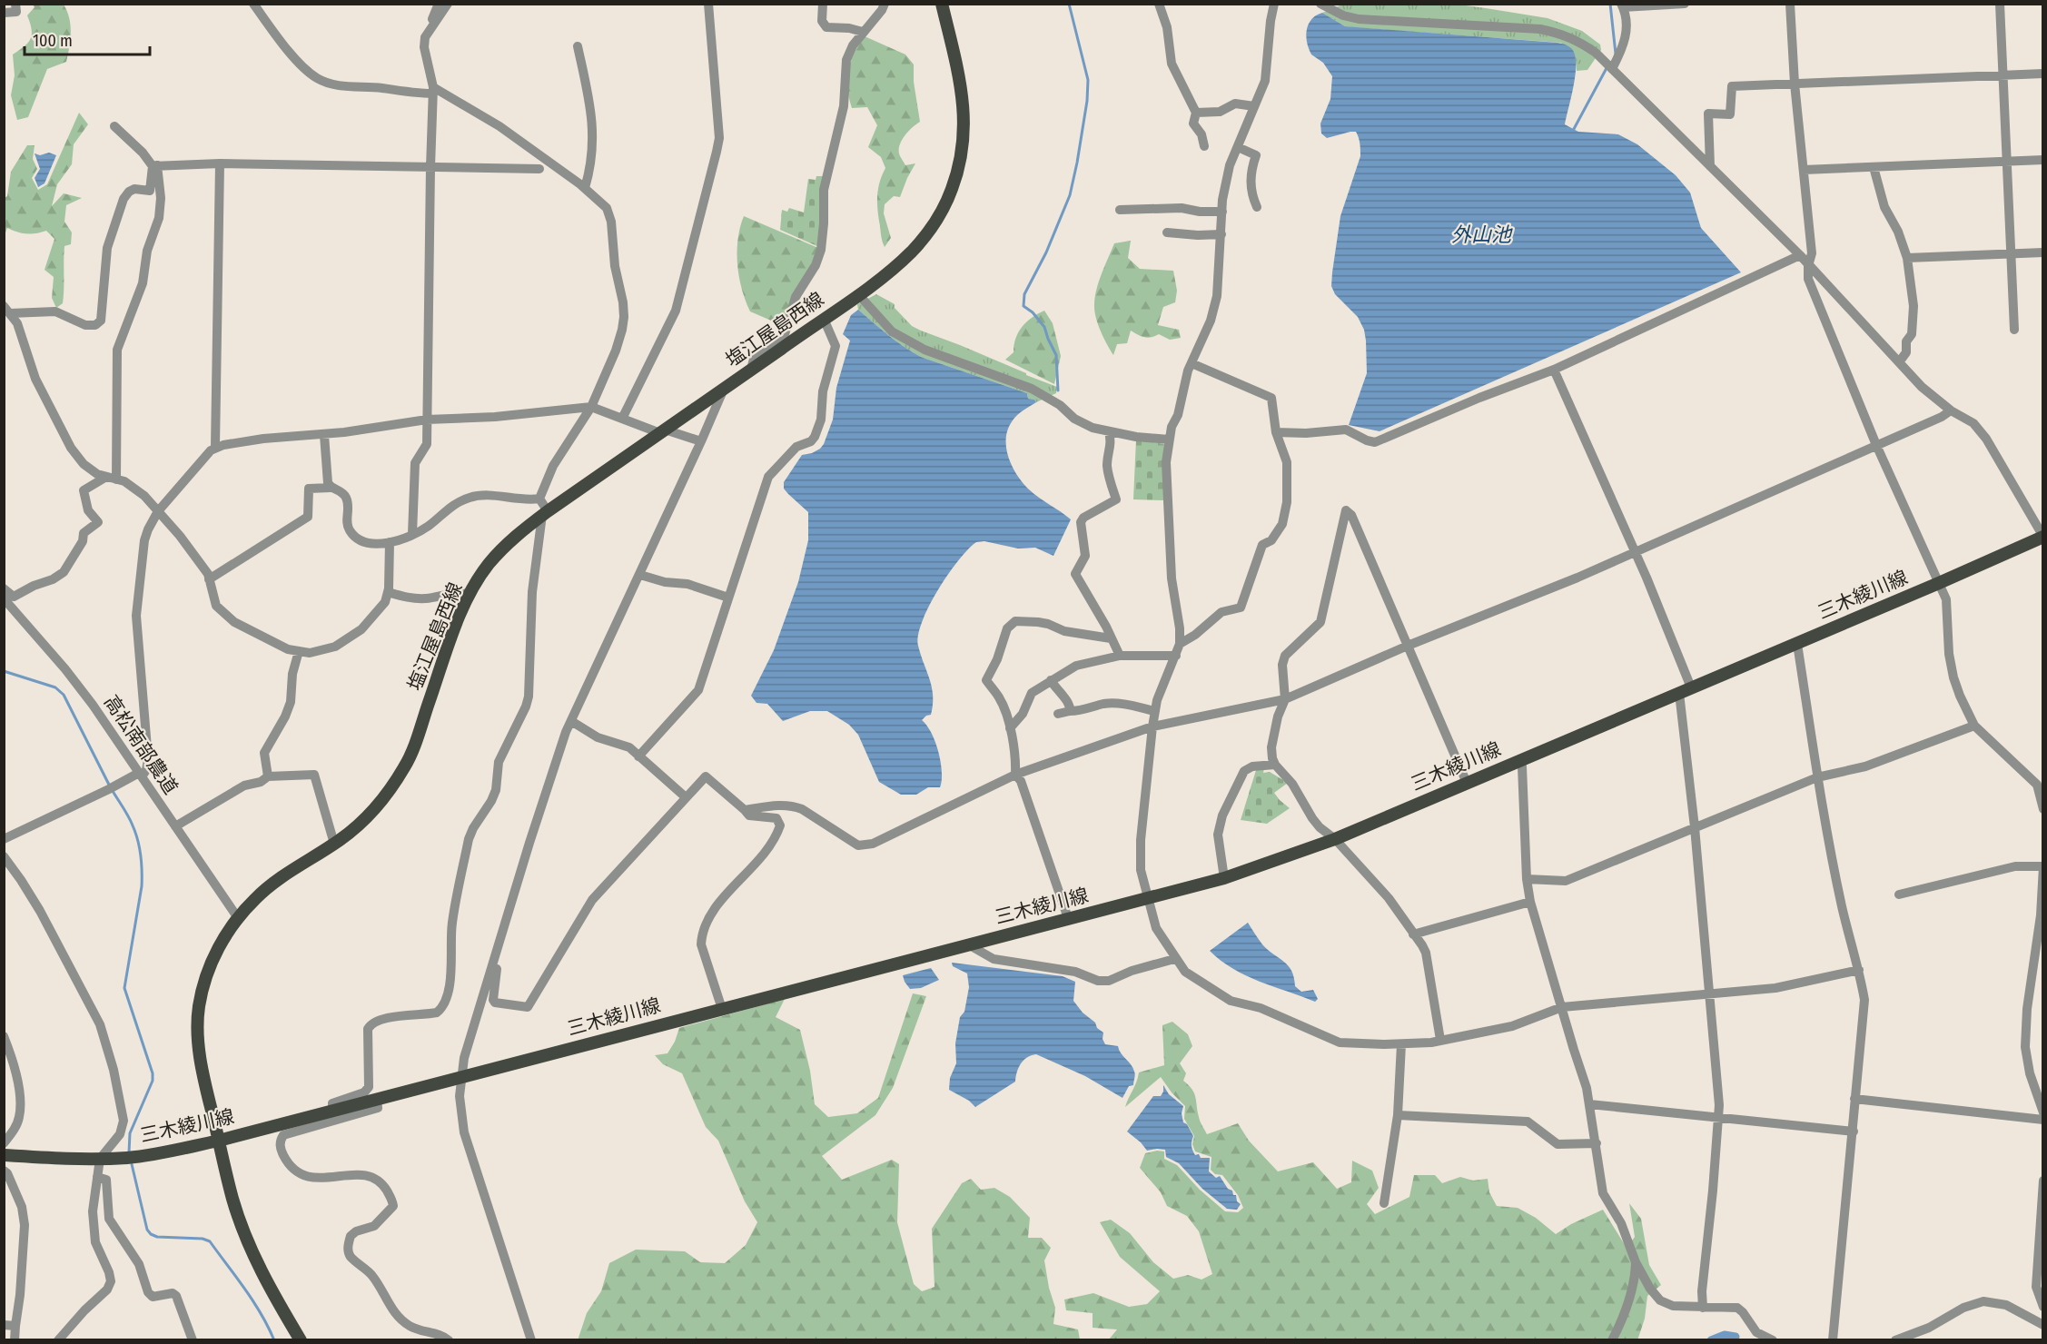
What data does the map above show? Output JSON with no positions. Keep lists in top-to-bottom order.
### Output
{
  "streets": {
    "main road": ["塩江屋島西線", "三木綾川線"],
    "street": ["高松南部農道"]
  },
  "crossings": [
    ["塩江屋島西線", "三木綾川線"],
    ["塩江屋島西線", "高松南部農道"]
  ],
  "water": ["外山池"],
  "scale_bar": "100 m"
}
